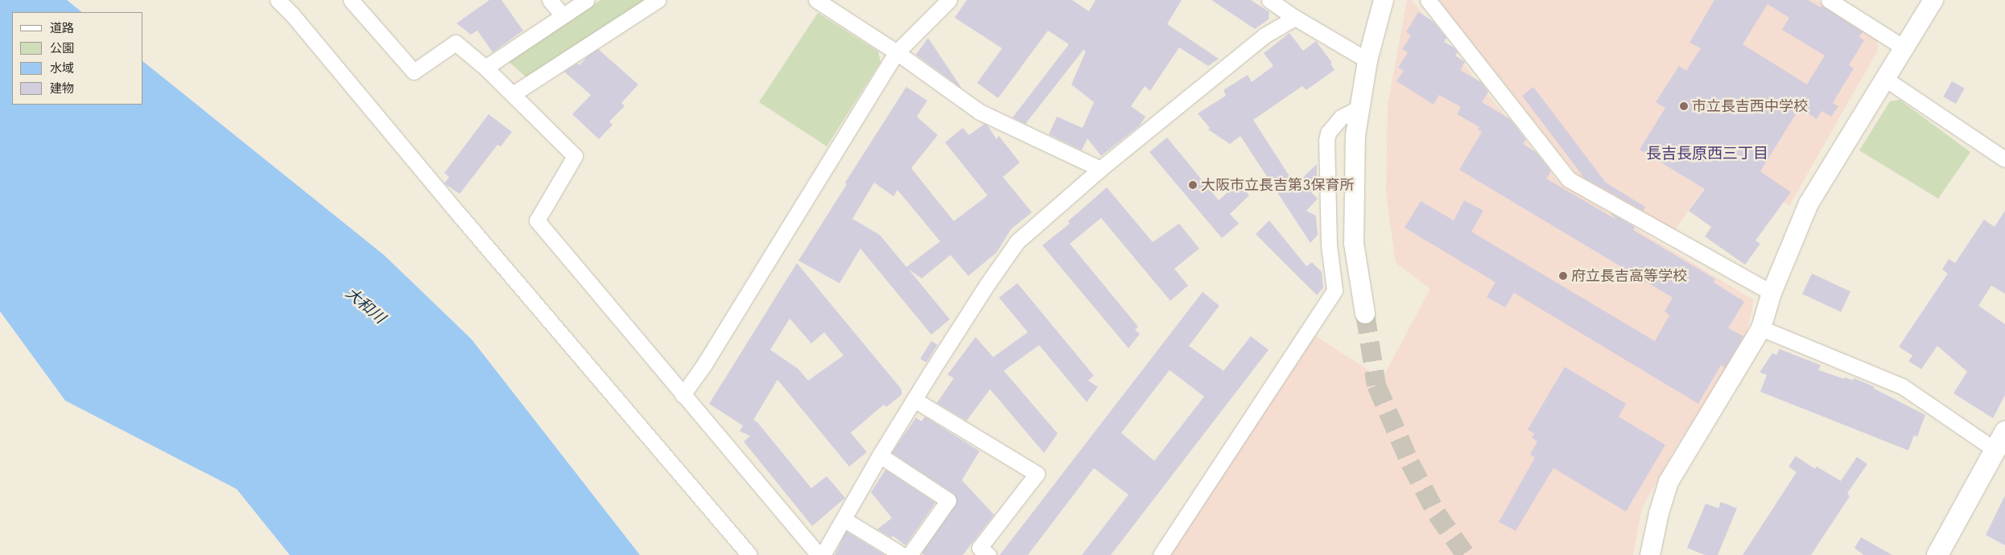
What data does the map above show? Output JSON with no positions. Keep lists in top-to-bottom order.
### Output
{
  "districts": ["長吉長原西三丁目"],
  "water": ["大和川"],
  "places": ["市立長吉西中学校", "大阪市立長吉第３保育所", "府立長吉高等学校"],
  "legend": [
    "道路",
    "公園",
    "水域",
    "建物"
  ]
}
